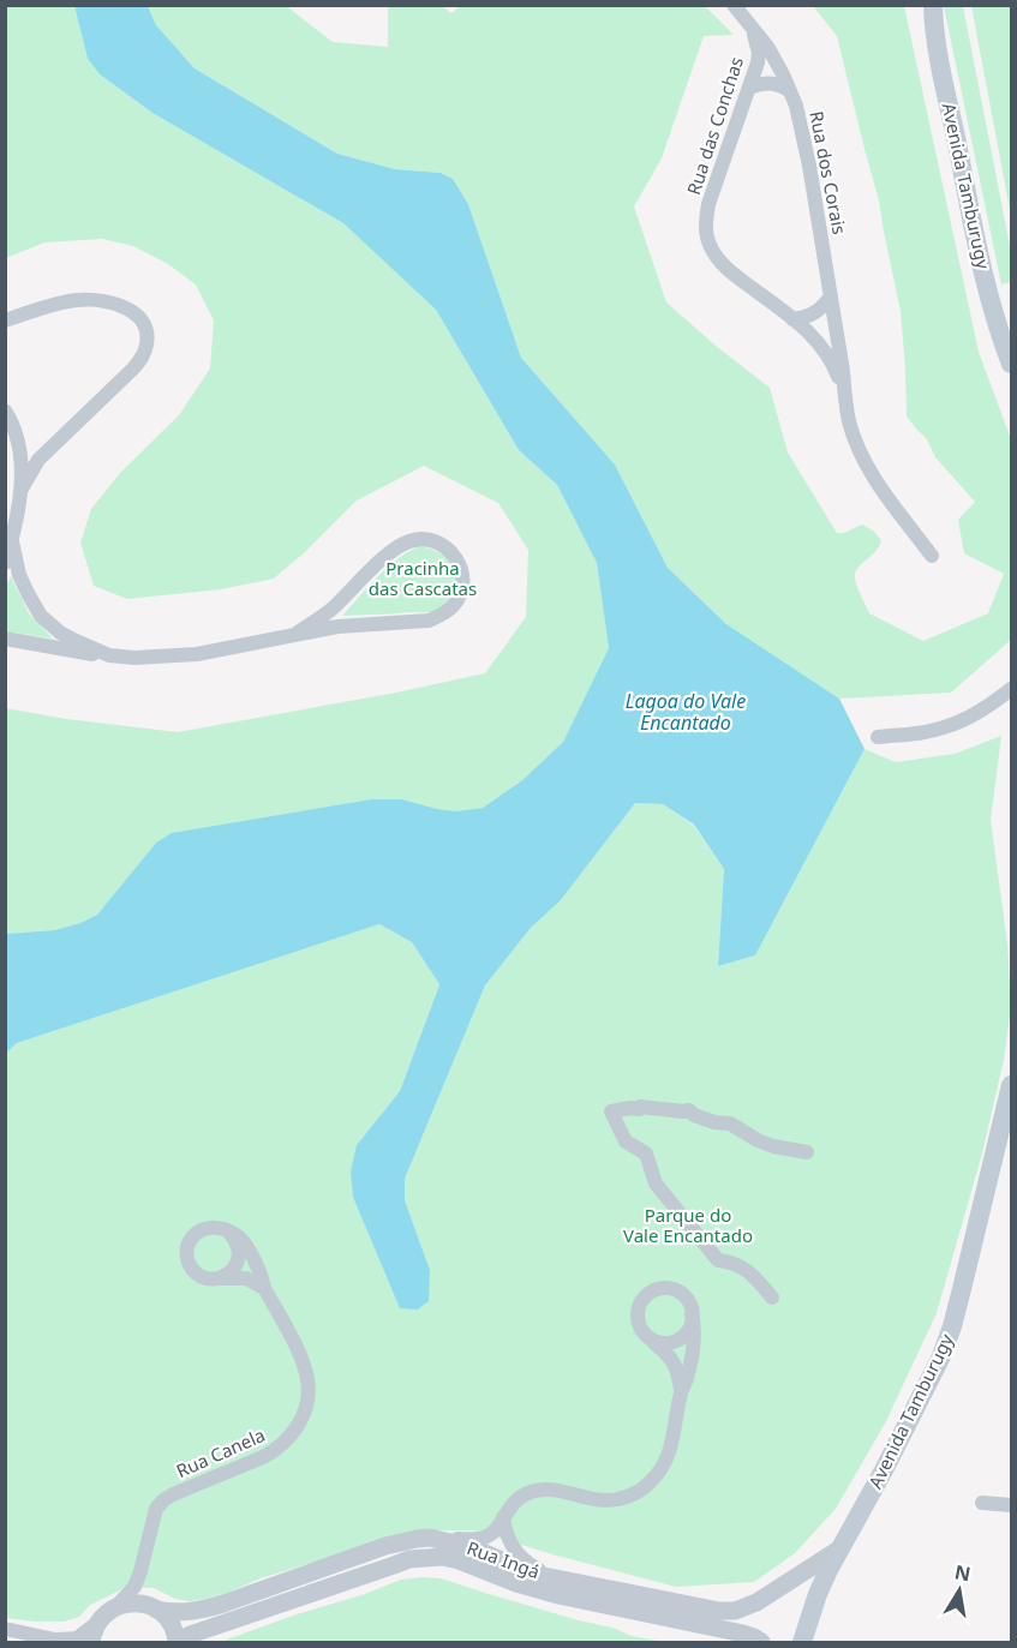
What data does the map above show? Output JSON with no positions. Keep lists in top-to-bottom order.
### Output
{
  "streets": {
    "main road": ["Avenida Tamburugy"],
    "street": [
      "Rua das Conchas",
      "Rua dos Corais",
      "Rua Canela",
      "Rua Ingá"
    ]
  },
  "crossings": [
    ["Rua das Conchas", "Rua dos Corais"],
    ["Avenida Tamburugy", "Rua Ingá"],
    ["Rua Canela", "Rua Ingá"]
  ],
  "water": ["Lagoa do Vale Encantado"],
  "parks": ["Pracinha das Cascatas", "Parque do Vale Encantado"],
  "north": "top"
}
